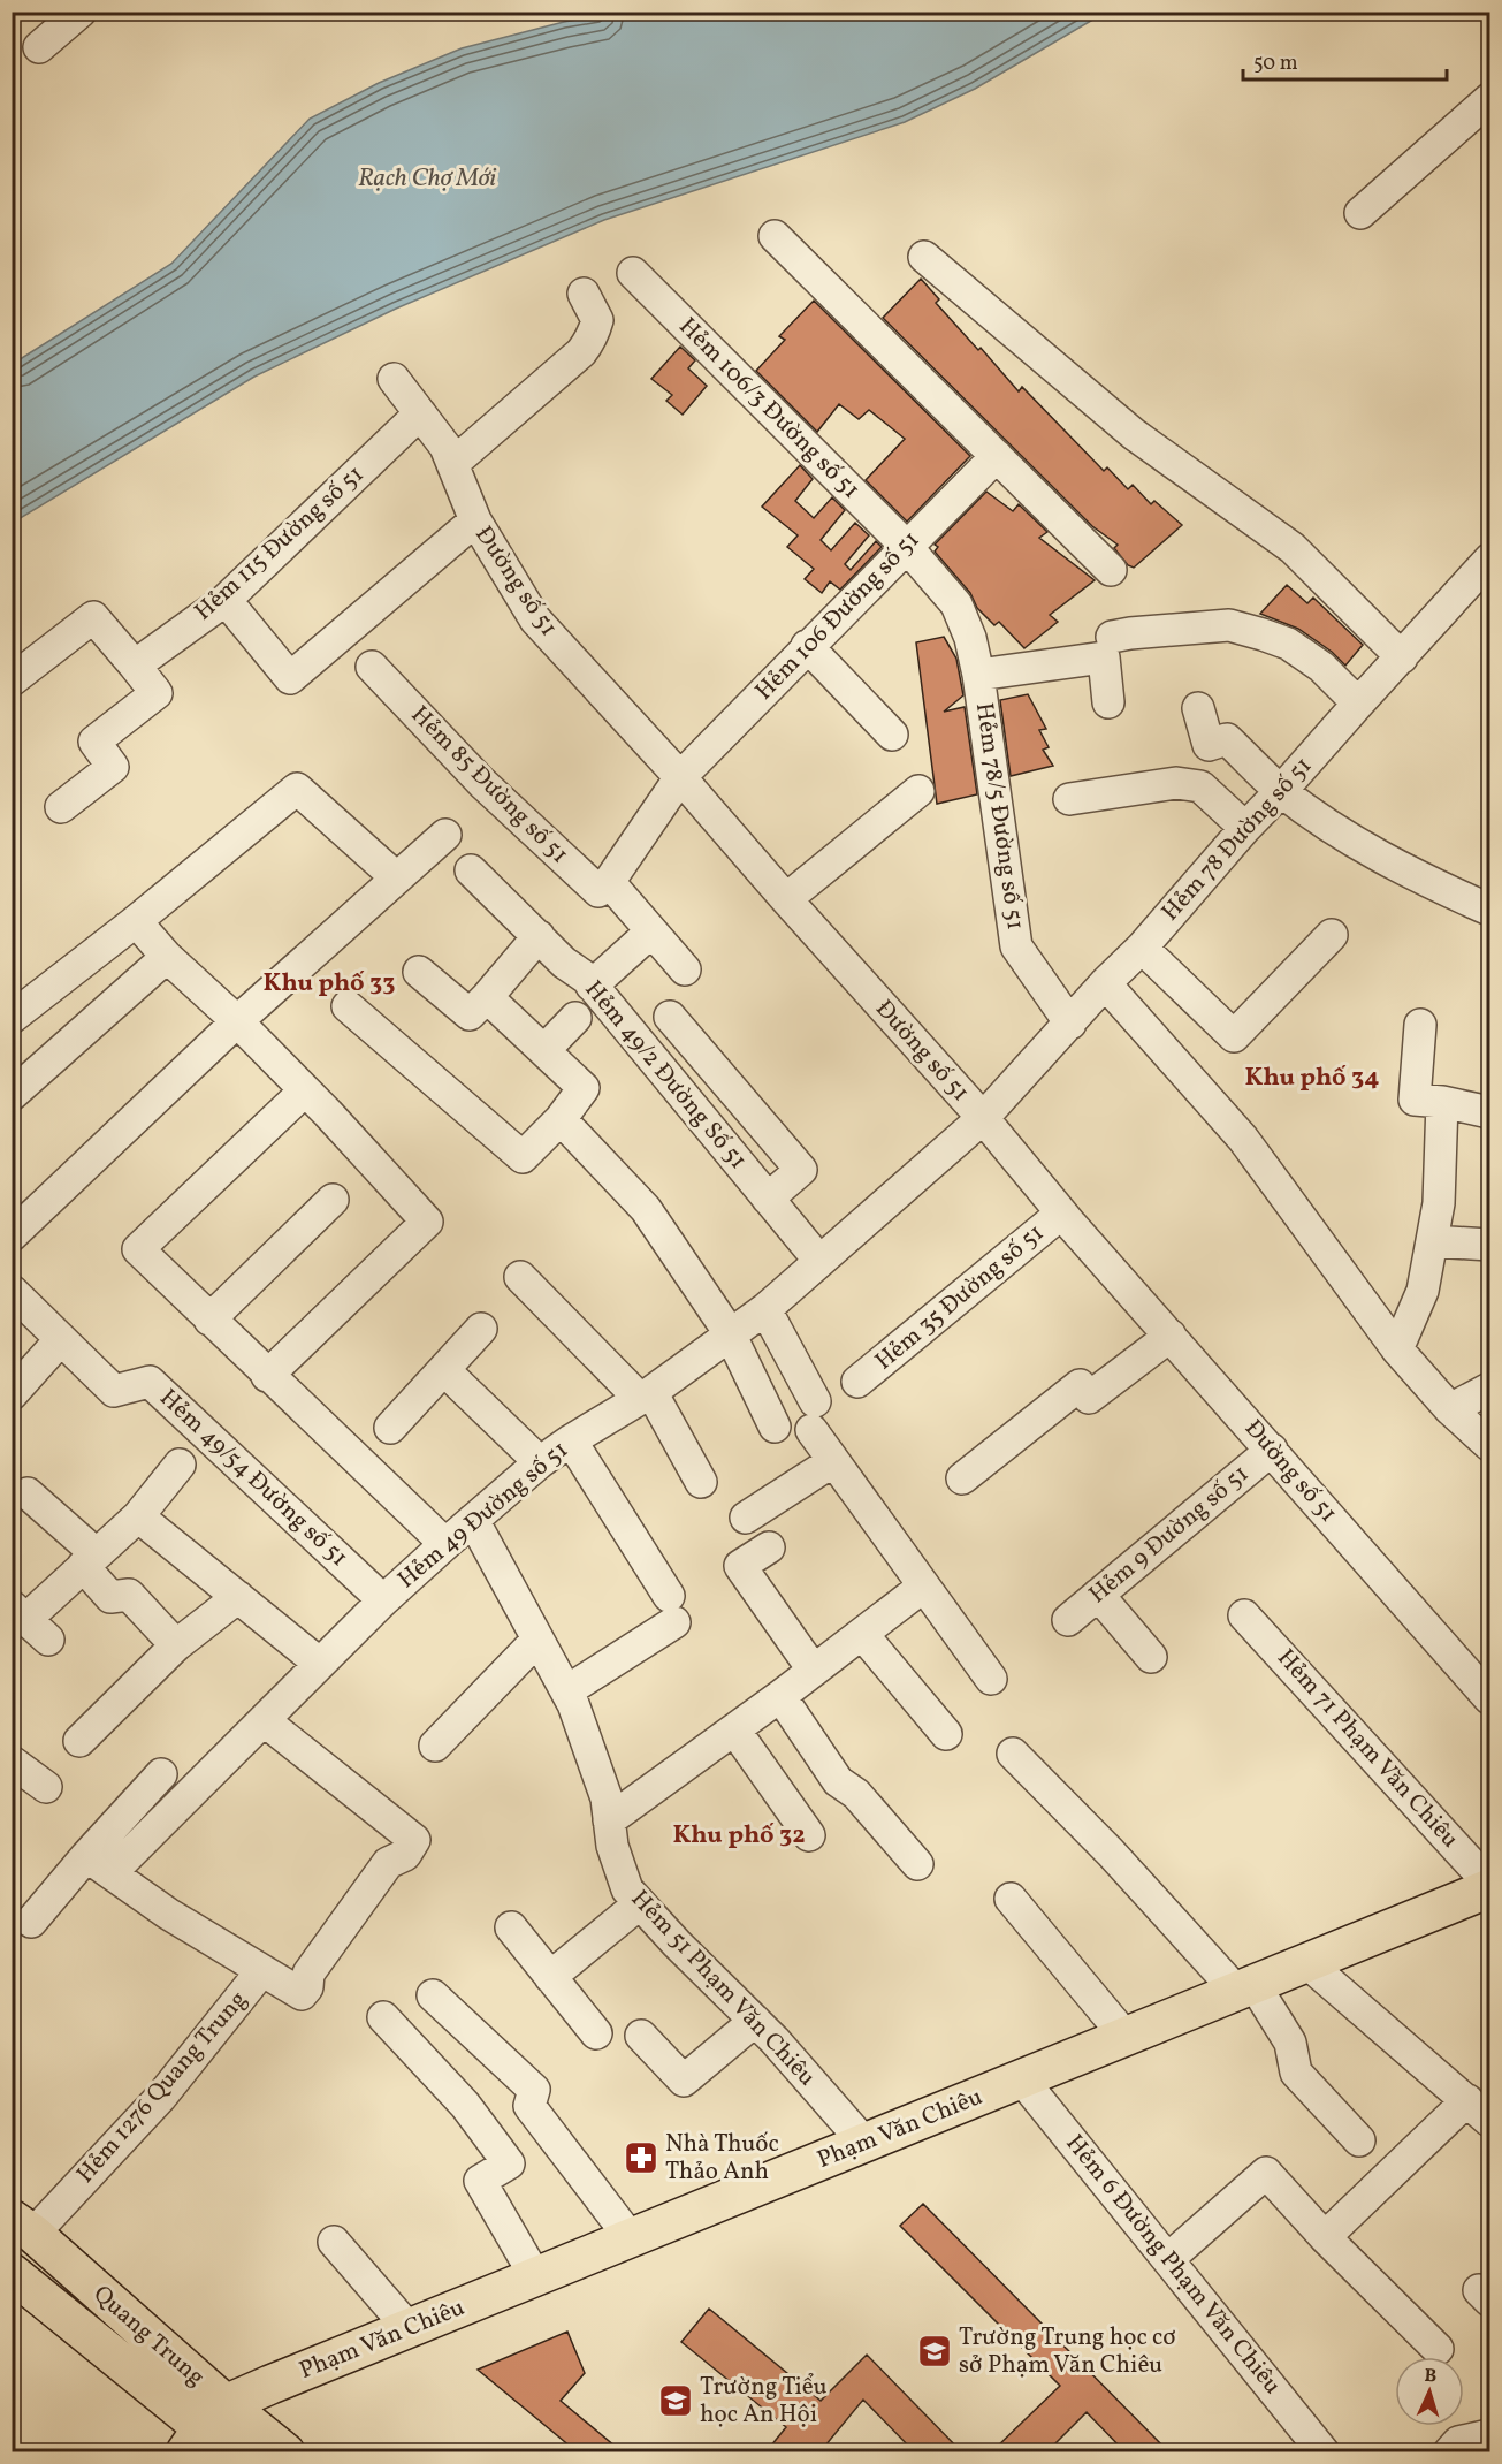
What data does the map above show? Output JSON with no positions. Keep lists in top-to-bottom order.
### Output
{
  "streets": {
    "main road": ["Phạm Văn Chiêu", "Quang Trung"],
    "street": [
      "Hẻm 106/3 Đường số 51",
      "Hẻm 115 Đường số 51",
      "Đường số 51",
      "Hẻm 106 Đường số 51",
      "Hẻm 85 Đường số 51",
      "Hẻm 78/5 Đường số 51",
      "Hẻm 78 Đường số 51",
      "Hẻm 49/2 Đường Số 51",
      "Hẻm 35 Đường số 51",
      "Hẻm 49/54 Đường số 51",
      "Hẻm 49 Đường số 51",
      "Hẻm 9 Đường số 51",
      "Hẻm 71 Phạm Văn Chiêu",
      "Hẻm 51 Phạm Văn Chiêu",
      "Hẻm 1276 Quang Trung",
      "Hẻm 6 Đường Phạm Văn Chiêu"
    ]
  },
  "crossings": [
    ["Hẻm 106/3 Đường số 51", "Hẻm 106 Đường số 51"],
    ["Hẻm 106/3 Đường số 51", "Hẻm 78/5 Đường số 51"],
    ["Hẻm 115 Đường số 51", "Đường số 51"],
    ["Đường số 51", "Hẻm 106 Đường số 51"],
    ["Đường số 51", "Hẻm 78 Đường số 51"],
    ["Đường số 51", "Hẻm 35 Đường số 51"],
    ["Đường số 51", "Hẻm 49 Đường số 51"],
    ["Đường số 51", "Hẻm 9 Đường số 51"],
    ["Hẻm 106 Đường số 51", "Hẻm 78/5 Đường số 51"],
    ["Hẻm 78/5 Đường số 51", "Hẻm 78 Đường số 51"],
    ["Hẻm 78 Đường số 51", "Hẻm 49 Đường số 51"],
    ["Hẻm 49/2 Đường Số 51", "Hẻm 49 Đường số 51"],
    ["Hẻm 49/54 Đường số 51", "Hẻm 49 Đường số 51"],
    ["Hẻm 49 Đường số 51", "Hẻm 51 Phạm Văn Chiêu"],
    ["Hẻm 49 Đường số 51", "Hẻm 1276 Quang Trung"],
    ["Hẻm 71 Phạm Văn Chiêu", "Phạm Văn Chiêu"],
    ["Hẻm 51 Phạm Văn Chiêu", "Phạm Văn Chiêu"],
    ["Hẻm 1276 Quang Trung", "Quang Trung"],
    ["Phạm Văn Chiêu", "Hẻm 6 Đường Phạm Văn Chiêu"],
    ["Phạm Văn Chiêu", "Quang Trung"]
  ],
  "districts": ["Khu phố 33", "Khu phố 34", "Khu phố 32"],
  "water": ["Rạch Chợ Mới"],
  "places": {
    "pharmacy": ["Nhà Thuốc Thảo Anh"],
    "school or university": ["Trường Trung học cơ sở Phạm Văn Chiêu", "Trường Tiểu học An Hội"]
  },
  "scale_bar": "50 m",
  "north": "top"
}
